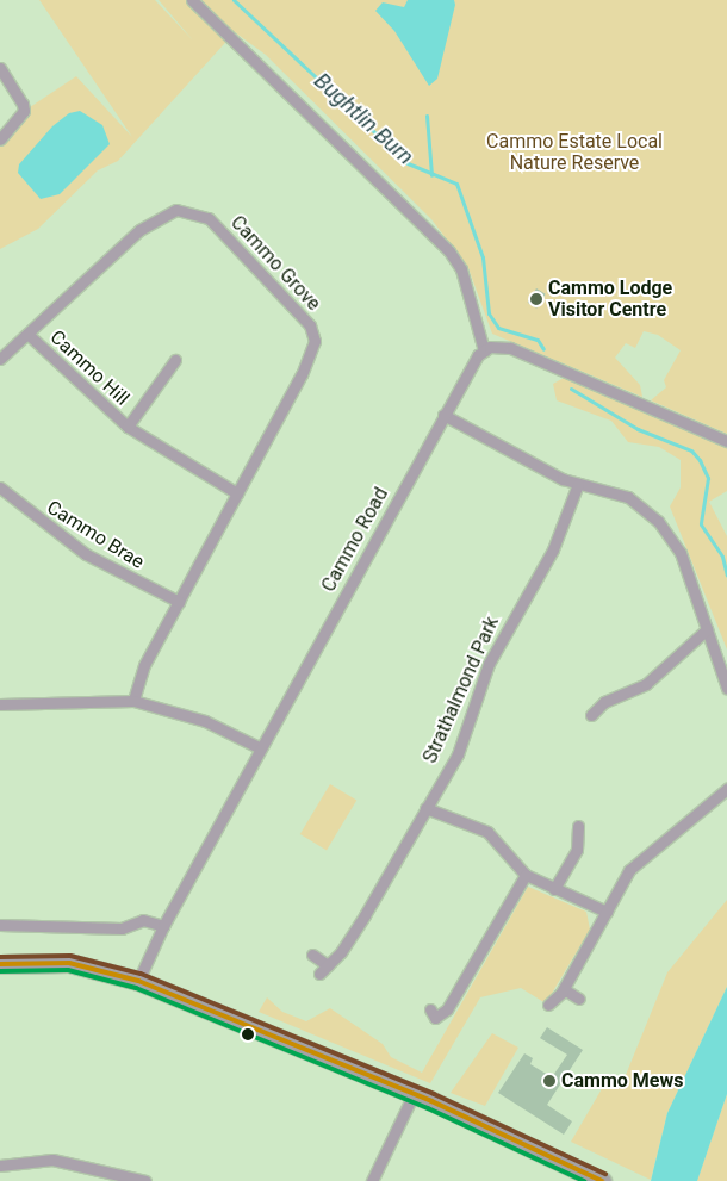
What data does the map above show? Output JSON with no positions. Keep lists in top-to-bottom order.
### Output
{
  "streets": {
    "street": [
      "Cammo Grove",
      "Cammo Hill",
      "Cammo Brae",
      "Cammo Road",
      "Strathalmond Park"
    ]
  },
  "crossings": [
    ["Cammo Grove", "Cammo Hill"],
    ["Cammo Grove", "Cammo Brae"]
  ],
  "water": ["Bughtlin Burn"],
  "parks": ["Cammo Estate Local Nature Reserve"],
  "places": ["Cammo Lodge Visitor Centre", "Cammo Mews"]
}
